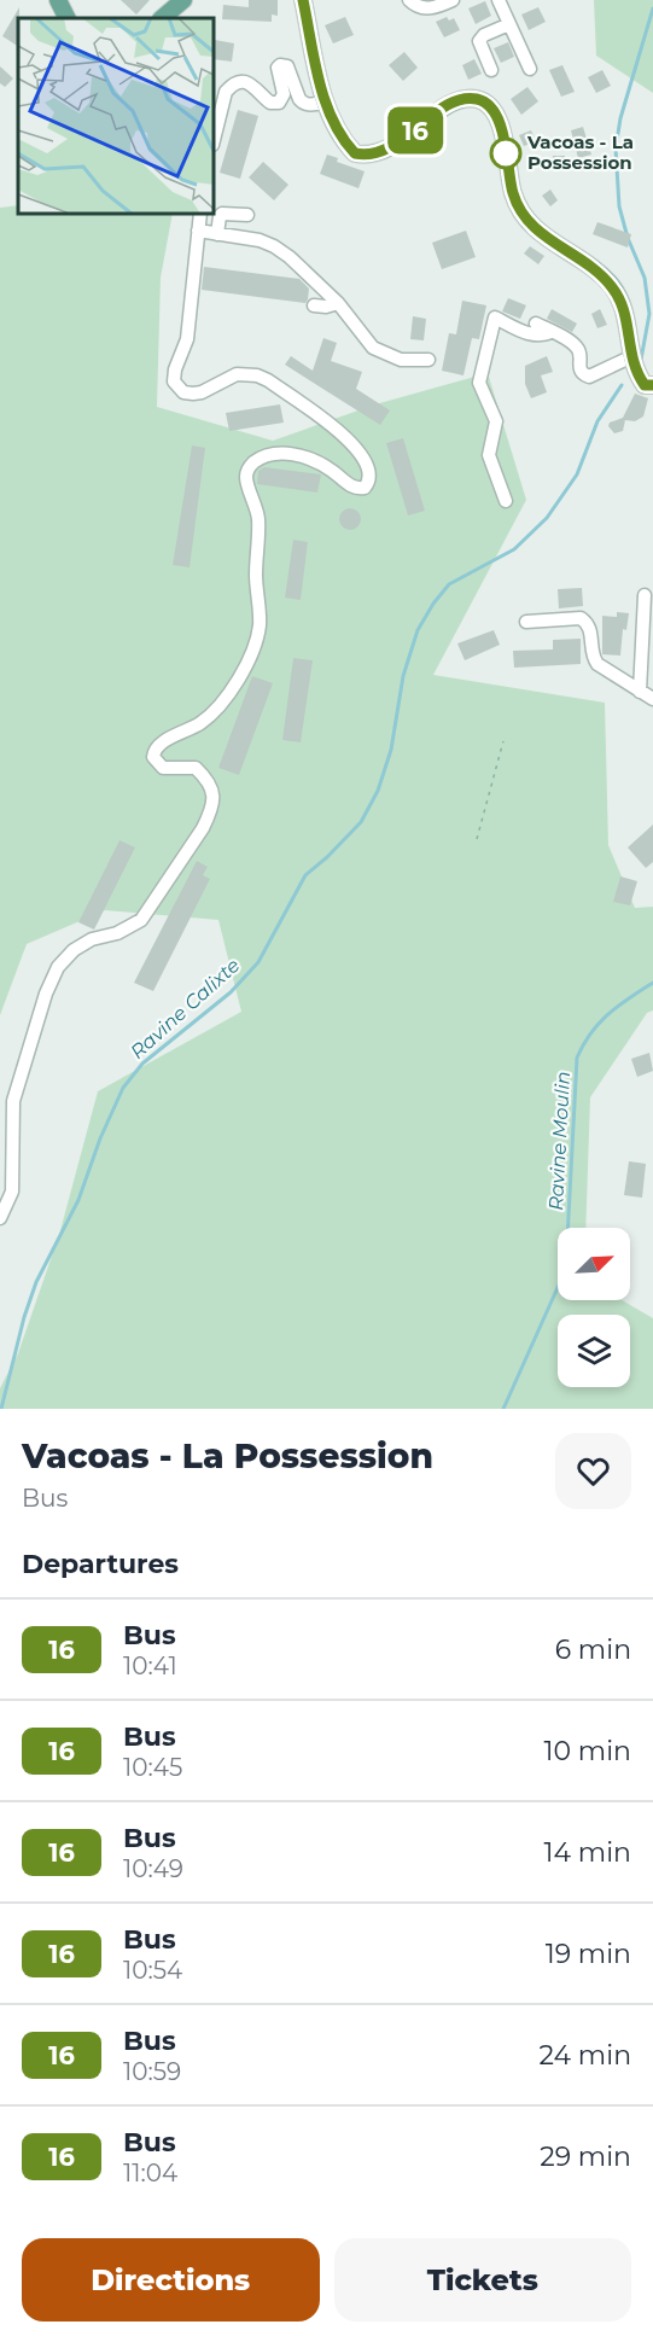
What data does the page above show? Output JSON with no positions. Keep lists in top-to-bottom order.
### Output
{
  "water": ["Ravine Calixte", "Ravine Moulin"],
  "places": ["Vacoas - La Possession"],
  "lines": ["bus line 16"],
  "north": "top right",
  "page": {
    "on_map": "16",
    "heading": [
      ["Vacoas - La Possession", "Bus"],
      "Departures"
    ],
    "list": [
      {
        "mark": "16",
        "name": "Bus",
        "note": "10:41",
        "value": "6 min"
      },
      {
        "mark": "16",
        "name": "Bus",
        "note": "10:45",
        "value": "10 min"
      },
      {
        "mark": "16",
        "name": "Bus",
        "note": "10:49",
        "value": "14 min"
      },
      {
        "mark": "16",
        "name": "Bus",
        "note": "10:54",
        "value": "19 min"
      },
      {
        "mark": "16",
        "name": "Bus",
        "note": "10:59",
        "value": "24 min"
      },
      {
        "mark": "16",
        "name": "Bus",
        "note": "11:04",
        "value": "29 min"
      }
    ],
    "buttons": ["Directions", "Tickets"]
  }
}
